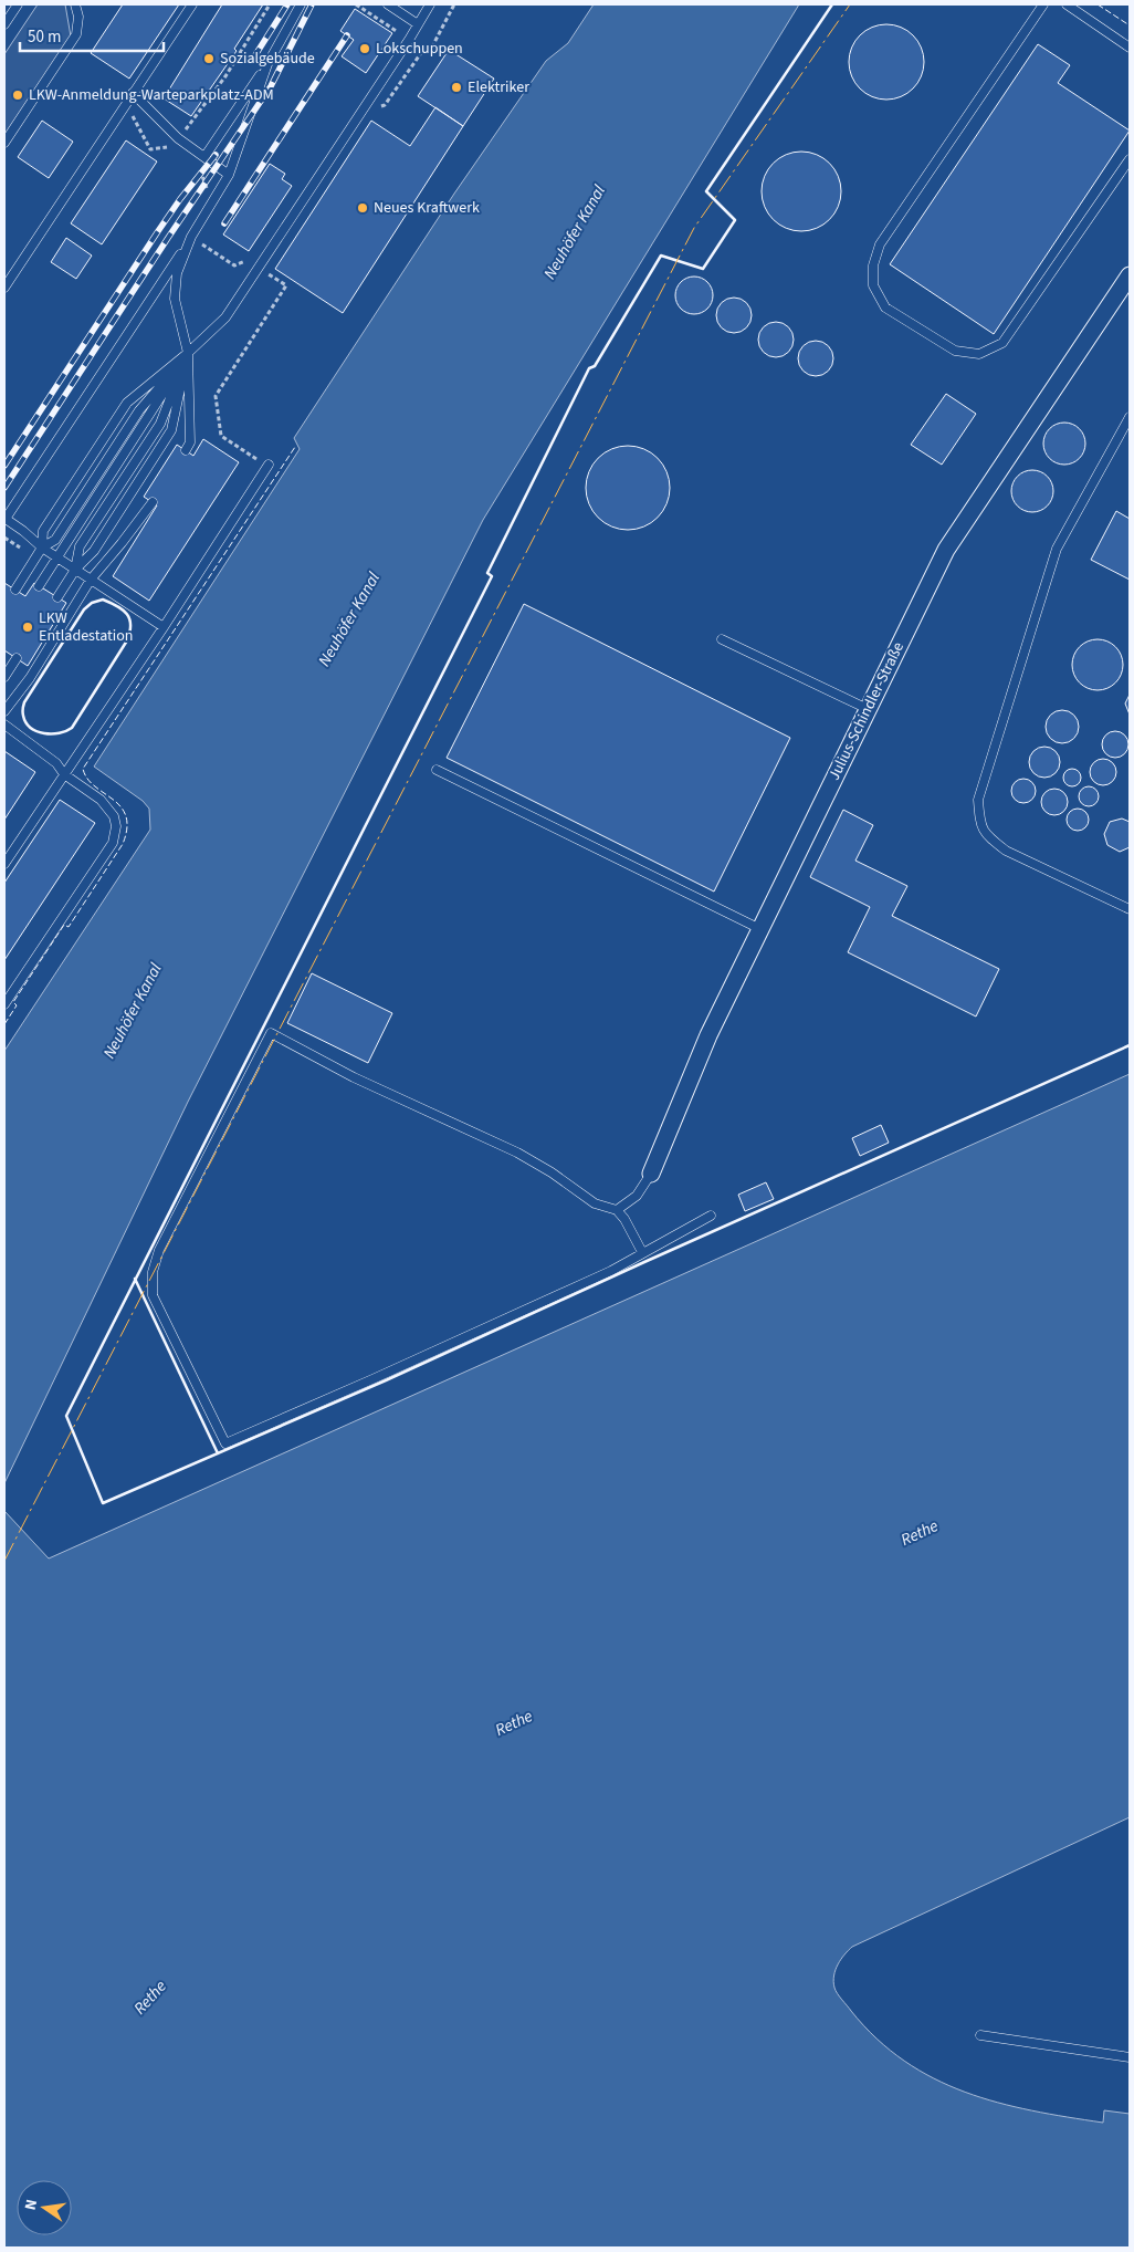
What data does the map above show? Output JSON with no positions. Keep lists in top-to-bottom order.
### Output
{
  "streets": {
    "street": ["Julius-Schindler-Straße"]
  },
  "water": ["Neuhöfer Kanal", "Rethe"],
  "places": [
    "Lokschuppen",
    "Sozialgebäude",
    "Elektriker",
    "LKW-Anmeldung-Warteparkplatz-ADM",
    "Neues Kraftwerk",
    "LKW Entladestation"
  ],
  "scale_bar": "50 m",
  "north": "left"
}
